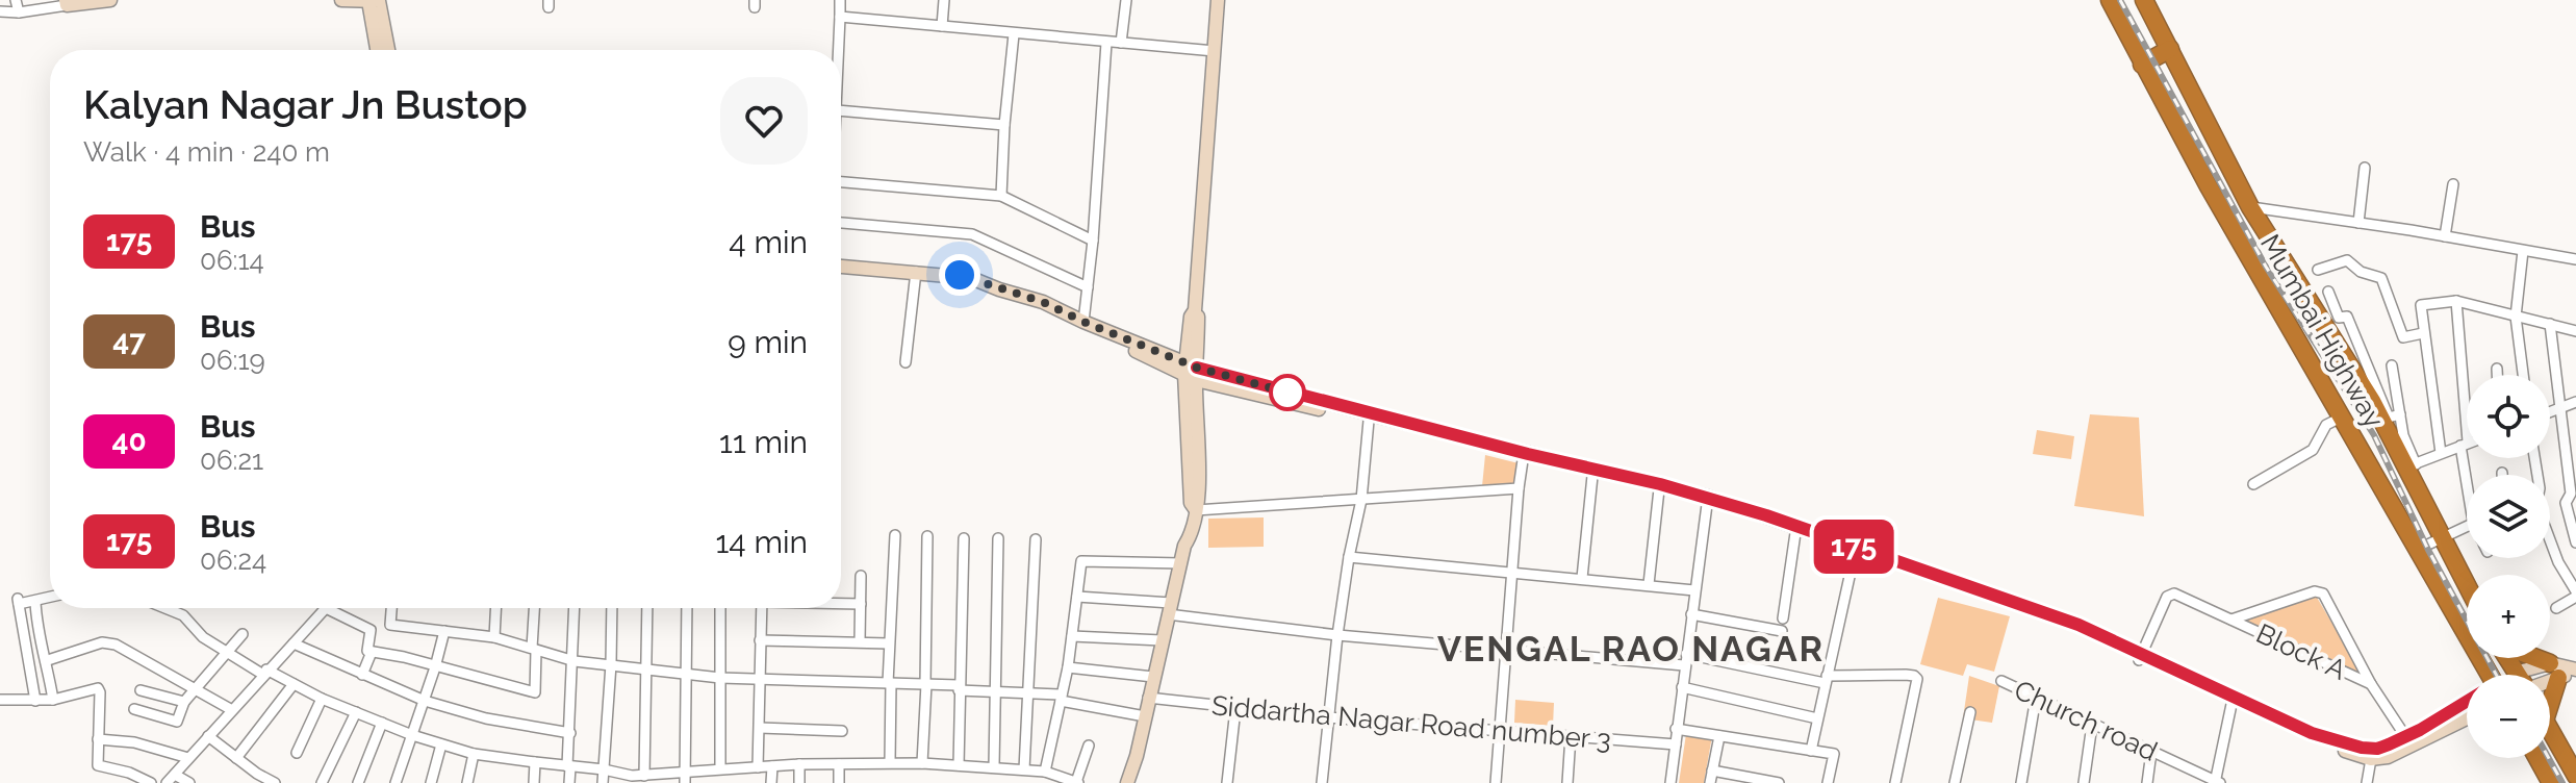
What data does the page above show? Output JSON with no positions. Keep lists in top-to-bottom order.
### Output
{
  "streets": {
    "highway": ["Mumbai Highway"],
    "street": ["Block A", "Church road", "Siddartha Nagar Road number 3"]
  },
  "districts": ["VENGAL RAO NAGAR"],
  "lines": ["bus line 175"],
  "page": {
    "on_map": "175",
    "heading": ["Kalyan Nagar Jn Bustop", "Walk · 4 min · 240 m"],
    "list": [
      {
        "mark": "175",
        "name": "Bus",
        "note": "06:14",
        "value": "4 min"
      },
      {
        "mark": "47",
        "name": "Bus",
        "note": "06:19",
        "value": "9 min"
      },
      {
        "mark": "40",
        "name": "Bus",
        "note": "06:21",
        "value": "11 min"
      },
      {
        "mark": "175",
        "name": "Bus",
        "note": "06:24",
        "value": "14 min"
      }
    ],
    "map_buttons": ["+", "−"]
  }
}
